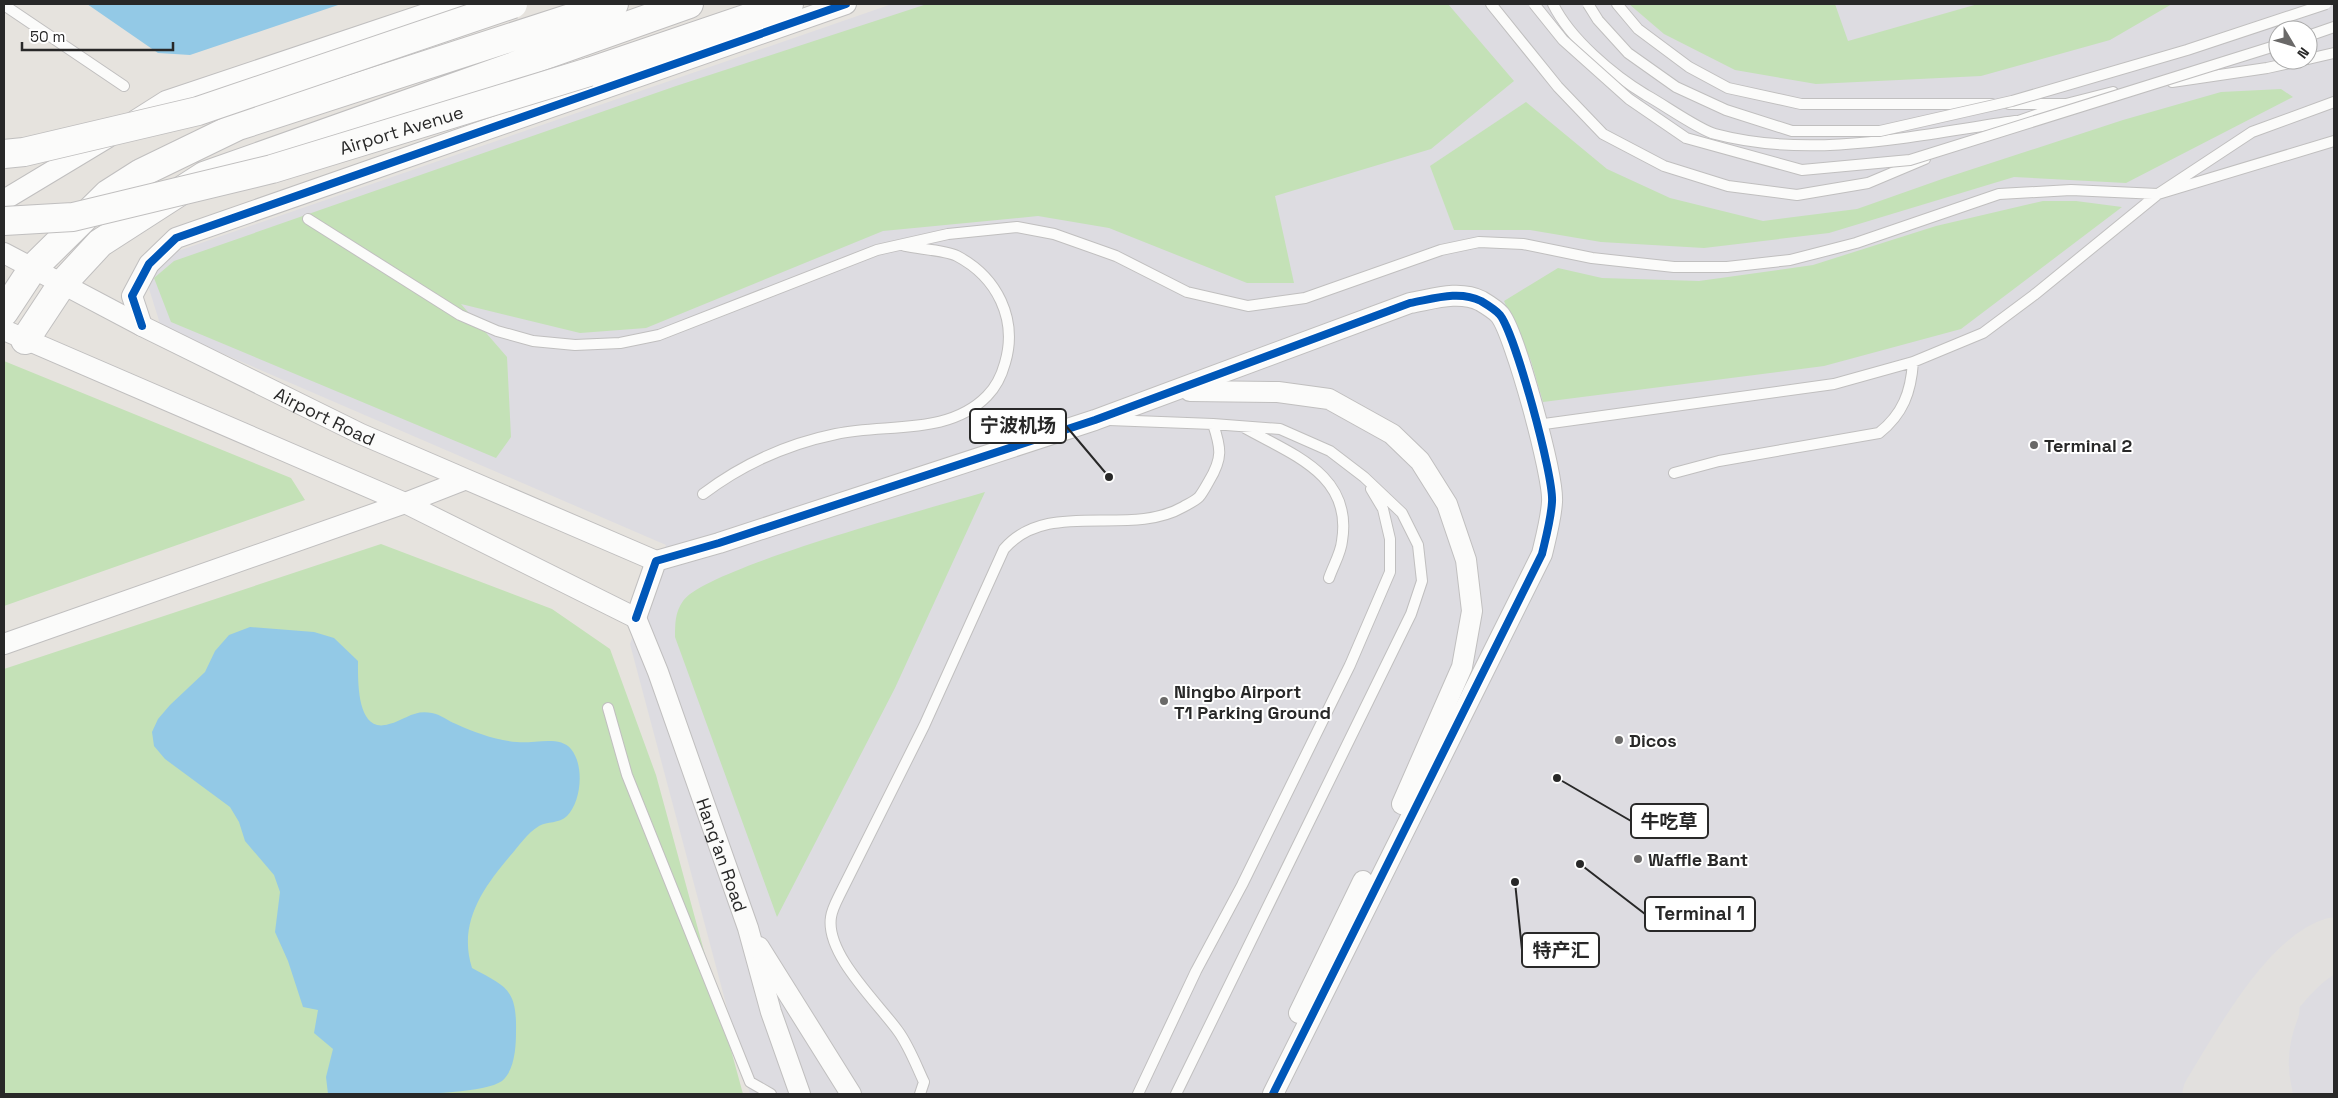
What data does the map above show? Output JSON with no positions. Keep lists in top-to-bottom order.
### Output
{
  "streets": {
    "main road": ["Airport Avenue"],
    "street": ["Airport Road", "Hang'an Road"]
  },
  "places": [
    "Terminal 2",
    "宁波机场",
    "Ningbo Airport T1 Parking Ground",
    "Dicos",
    "牛吃草",
    "Waffle Bant",
    "Terminal 1",
    "特产汇"
  ],
  "scale_bar": "50 m",
  "north": "bottom right"
}
